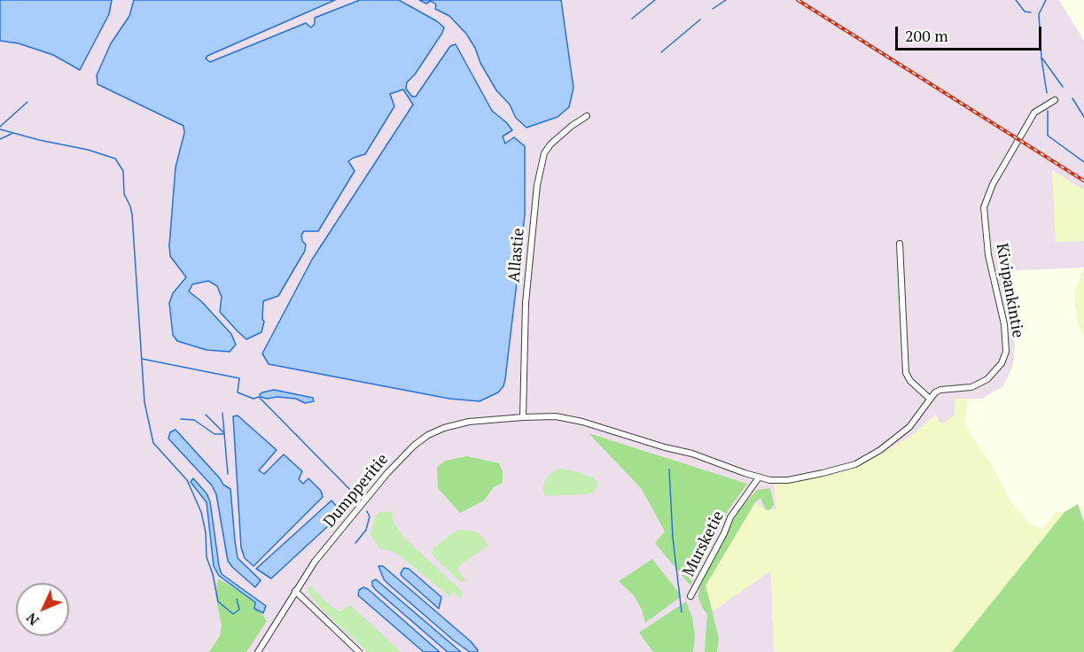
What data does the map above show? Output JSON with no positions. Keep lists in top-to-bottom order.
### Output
{
  "streets": {
    "street": [
      "Allastie",
      "Kivipankintie",
      "Dumpperitie",
      "Mursketie"
    ]
  },
  "crossings": [
    ["Allastie", "Dumpperitie"]
  ],
  "scale_bar": "200 m",
  "north": "bottom left"
}
